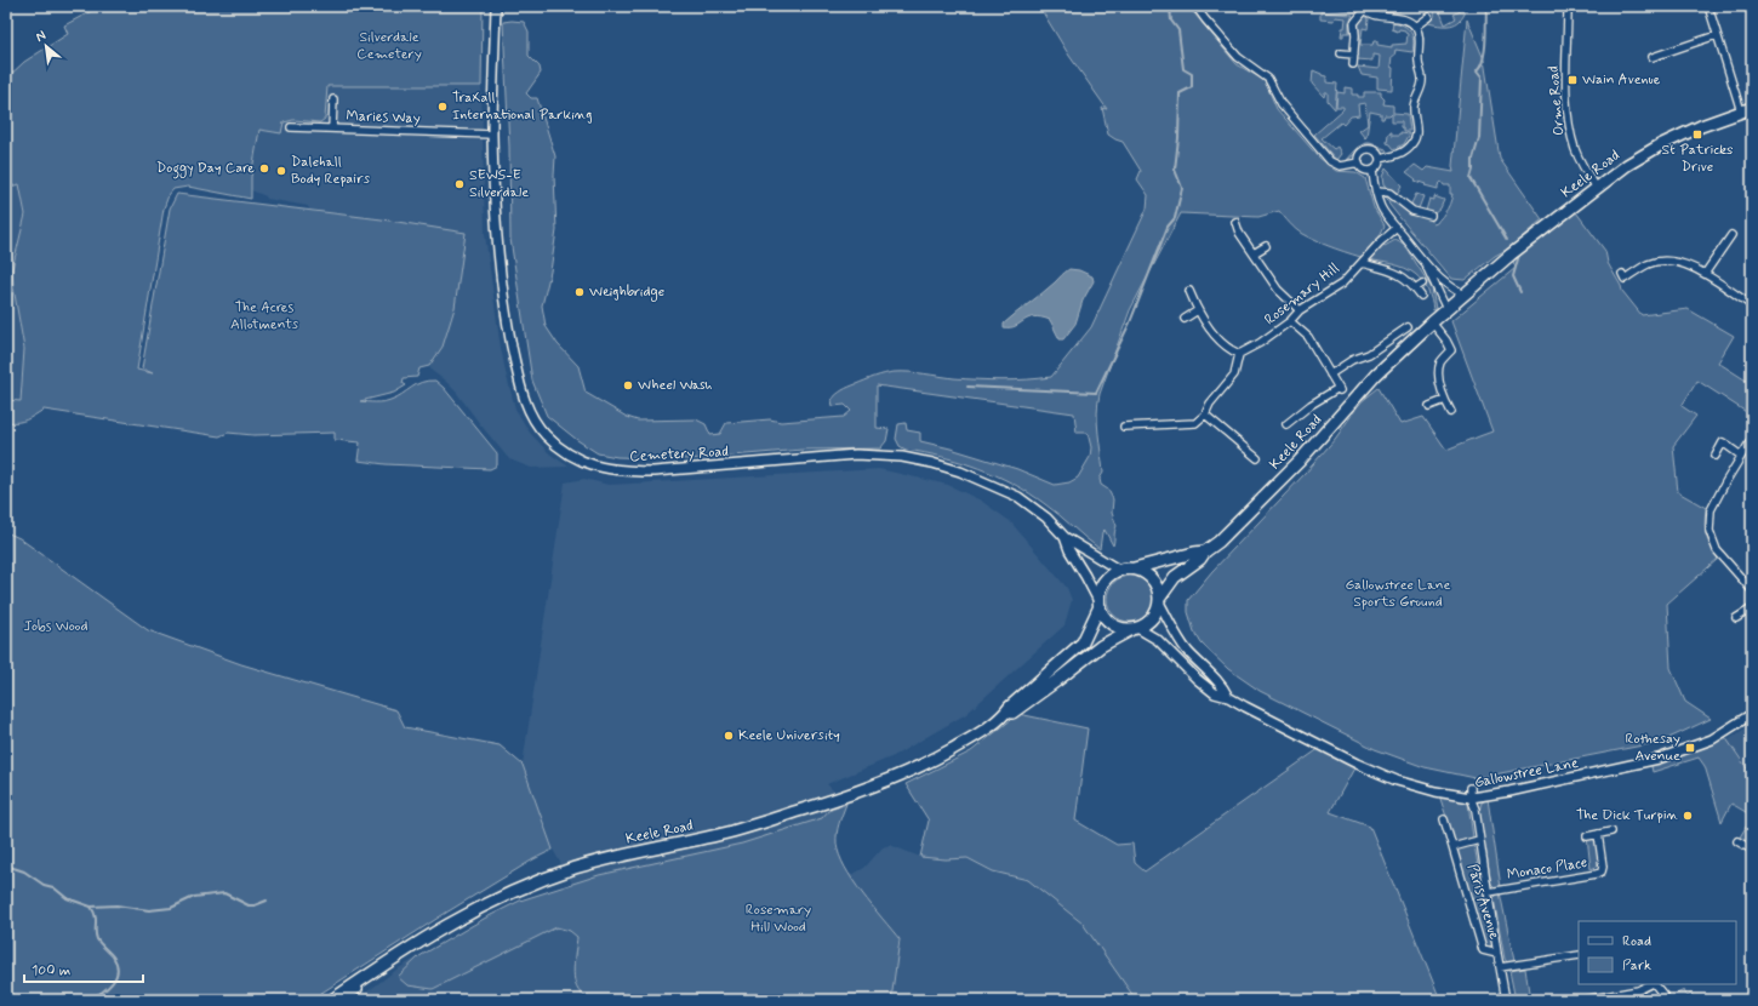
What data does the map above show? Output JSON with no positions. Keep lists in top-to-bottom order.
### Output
{
  "streets": {
    "main road": ["Keele Road"],
    "street": [
      "Orme Road",
      "Maries Way",
      "Rosemary Hill",
      "Cemetery Road",
      "Gallowstree Lane",
      "Monaco Place",
      "Paris Avenue"
    ]
  },
  "crossings": [
    ["Orme Road", "Keele Road"],
    ["Maries Way", "Cemetery Road"],
    ["Keele Road", "Cemetery Road"],
    ["Keele Road", "Gallowstree Lane"],
    ["Cemetery Road", "Gallowstree Lane"],
    ["Gallowstree Lane", "Paris Avenue"],
    ["Monaco Place", "Paris Avenue"]
  ],
  "parks": [
    "Silverdale Cemetery",
    "The Acres Allotments",
    "Gallowstree Lane Sports Ground",
    "Jobs Wood",
    "Rosemary Hill Wood"
  ],
  "places": {
    "transit": ["Wain Avenue", "St Patricks Drive", "Rothesay Avenue"],
    "other": [
      "TraXall International Parking",
      "Doggy Day Care",
      "Dalehall Body Repairs",
      "SEWS-E Silverdale",
      "Weighbridge",
      "Wheel Wash",
      "Keele University",
      "The Dick Turpin"
    ]
  },
  "legend": ["Road", "Park"],
  "scale_bar": "100 m",
  "north": "top left"
}
